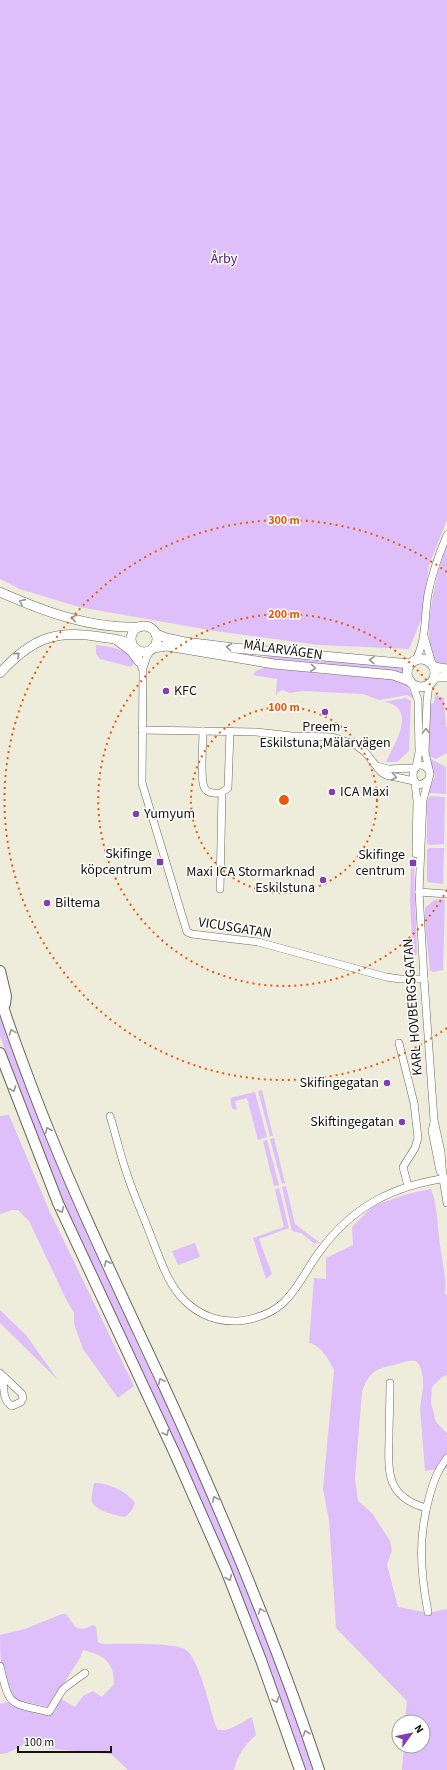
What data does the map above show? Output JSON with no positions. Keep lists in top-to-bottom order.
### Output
{
  "streets": {
    "main road": ["MÄLARVÄGEN"],
    "street": ["VICUSGATAN", "KARL HOVBERGSGATAN"]
  },
  "crossings": [
    ["MÄLARVÄGEN", "VICUSGATAN"],
    ["VICUSGATAN", "KARL HOVBERGSGATAN"]
  ],
  "parks": ["Årby"],
  "places": {
    "other": [
      "KFC",
      "Preem - Eskilstuna,Mälarvägen",
      "ICA Maxi",
      "Yumyum",
      "Maxi ICA Stormarknad Eskilstuna",
      "Biltema",
      "Skifingegatan",
      "Skiftingegatan"
    ],
    "transit": ["Skifinge köpcentrum", "Skifinge centrum"]
  },
  "scale_bar": "100 m",
  "north": "top right",
  "rings": ["300 m", "200 m", "100 m"]
}
